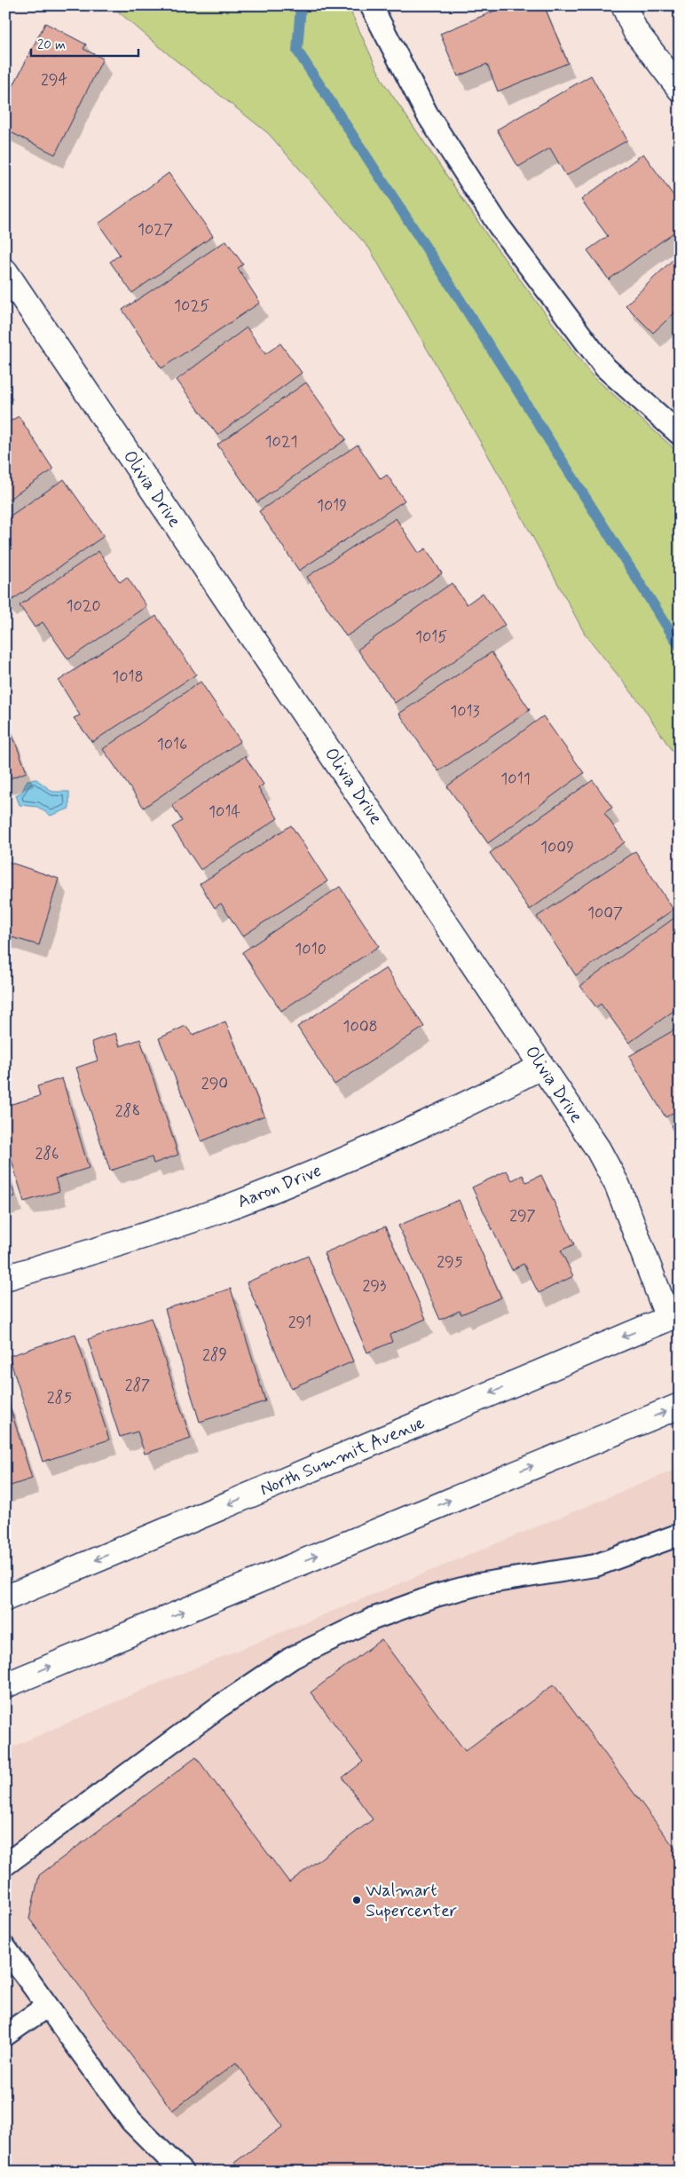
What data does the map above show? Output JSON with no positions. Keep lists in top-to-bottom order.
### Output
{
  "streets": {
    "street": ["Olivia Drive", "Aaron Drive", "North Summit Avenue"]
  },
  "crossings": [
    ["Olivia Drive", "Aaron Drive"],
    ["Olivia Drive", "North Summit Avenue"]
  ],
  "places": ["Walmart Supercenter"],
  "house_numbers": [
    "294",
    "1027",
    "1025",
    "1021",
    "1019",
    "1020",
    "1015",
    "1018",
    "1013",
    "1016",
    "1011",
    "1014",
    "1009",
    "1007",
    "1010",
    "1008",
    "290",
    "288",
    "286",
    "297",
    "295",
    "293",
    "291",
    "289",
    "287",
    "285"
  ],
  "scale_bar": "20 m"
}
